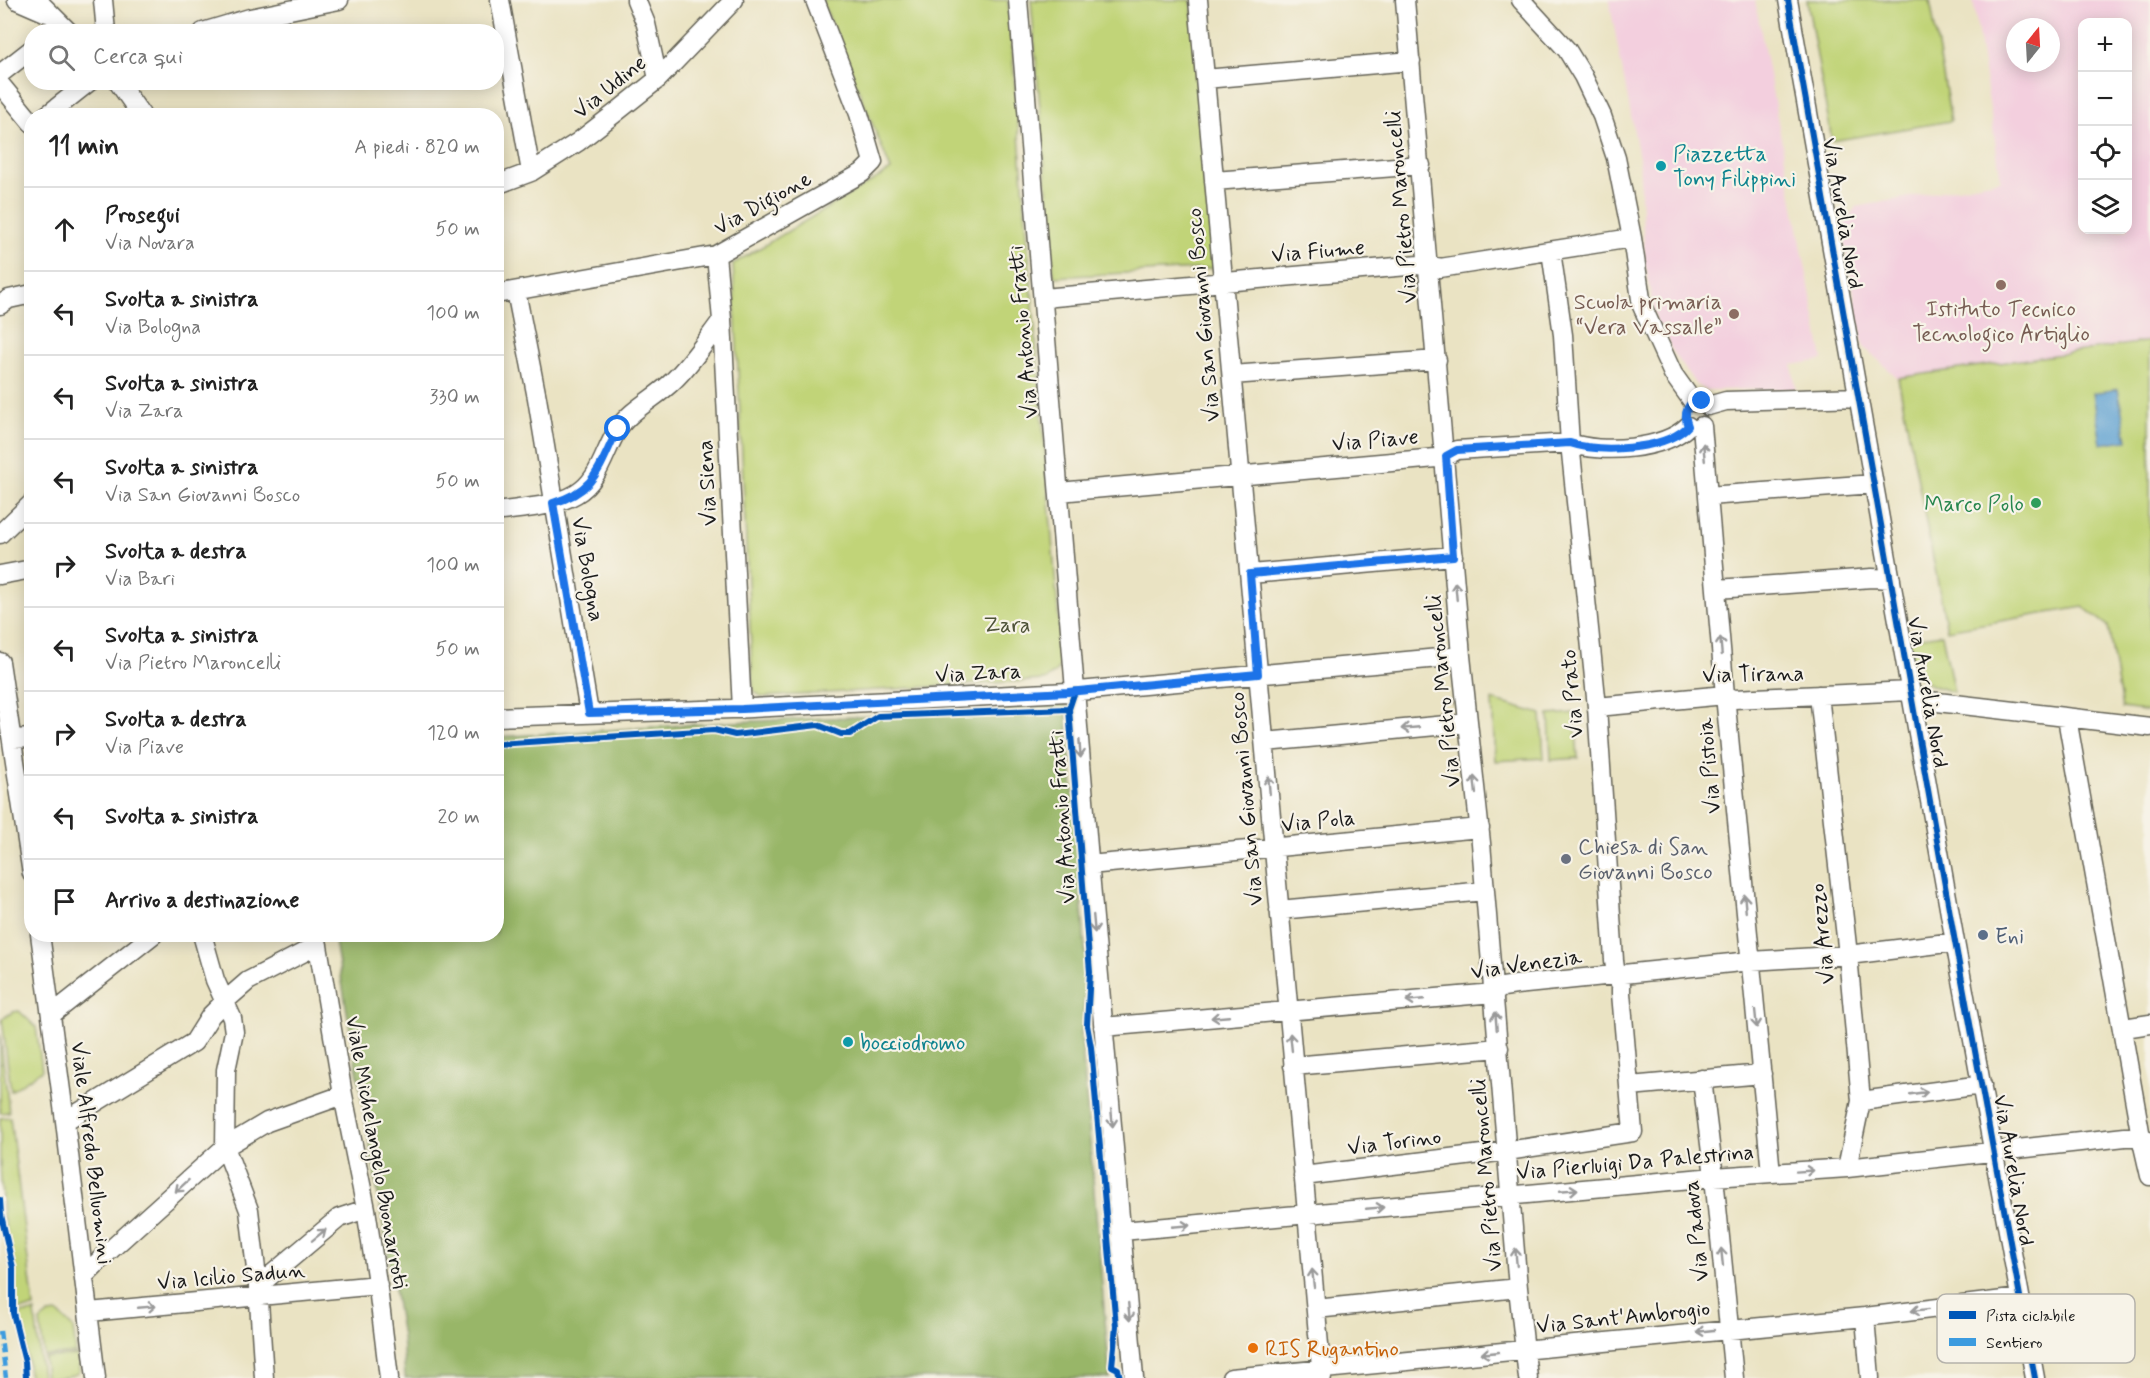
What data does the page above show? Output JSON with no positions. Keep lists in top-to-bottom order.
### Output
{
  "streets": {
    "street": [
      "Via Udine",
      "Via Digione",
      "Via Pietro Maroncelli",
      "Via Aurelia Nord",
      "Via Fiume",
      "Via San Giovanni Bosco",
      "Via Antonio Fratti",
      "Via Piave",
      "Via Siena",
      "Via Bologna",
      "Via Zara",
      "Via Tirana",
      "Via Prato",
      "Via Pistoia",
      "Via Pola",
      "Via Arezzo",
      "Via Venezia",
      "Via Torino",
      "Viale Michelangelo Buonarroti",
      "Viale Alfredo Belluomini",
      "Via Pierluigi Da Palestrina",
      "Via Padova",
      "Via Icilio Sadun",
      "Via Sant'Ambrogio"
    ]
  },
  "crossings": [
    ["Via Digione", "Via Siena"],
    ["Via Digione", "Via Bologna"],
    ["Via Pietro Maroncelli", "Via Fiume"],
    ["Via Pietro Maroncelli", "Via Piave"],
    ["Via Pietro Maroncelli", "Via Zara"],
    ["Via Pietro Maroncelli", "Via Pola"],
    ["Via Pietro Maroncelli", "Via Venezia"],
    ["Via Pietro Maroncelli", "Via Torino"],
    ["Via Pietro Maroncelli", "Via Pierluigi Da Palestrina"],
    ["Via Pietro Maroncelli", "Via Sant'Ambrogio"],
    ["Via Aurelia Nord", "Via Tirana"],
    ["Via Aurelia Nord", "Via Venezia"],
    ["Via Aurelia Nord", "Via Pierluigi Da Palestrina"],
    ["Via Fiume", "Via San Giovanni Bosco"],
    ["Via Fiume", "Via Antonio Fratti"],
    ["Via Fiume", "Via Prato"],
    ["Via San Giovanni Bosco", "Via Piave"],
    ["Via San Giovanni Bosco", "Via Zara"],
    ["Via San Giovanni Bosco", "Via Pola"],
    ["Via San Giovanni Bosco", "Via Venezia"],
    ["Via San Giovanni Bosco", "Via Torino"],
    ["Via San Giovanni Bosco", "Via Pierluigi Da Palestrina"],
    ["Via San Giovanni Bosco", "Via Sant'Ambrogio"],
    ["Via Antonio Fratti", "Via Piave"],
    ["Via Antonio Fratti", "Via Zara"],
    ["Via Antonio Fratti", "Via Pola"],
    ["Via Antonio Fratti", "Via Venezia"],
    ["Via Antonio Fratti", "Via Pierluigi Da Palestrina"],
    ["Via Piave", "Via Prato"],
    ["Via Piave", "Via Pistoia"],
    ["Via Siena", "Via Zara"],
    ["Via Bologna", "Via Zara"],
    ["Via Tirana", "Via Prato"],
    ["Via Tirana", "Via Pistoia"],
    ["Via Tirana", "Via Arezzo"],
    ["Via Prato", "Via Venezia"],
    ["Via Prato", "Via Torino"],
    ["Via Pistoia", "Via Venezia"],
    ["Via Pistoia", "Via Pierluigi Da Palestrina"],
    ["Via Arezzo", "Via Venezia"],
    ["Via Arezzo", "Via Pierluigi Da Palestrina"],
    ["Viale Michelangelo Buonarroti", "Via Icilio Sadun"],
    ["Viale Alfredo Belluomini", "Via Icilio Sadun"],
    ["Via Pierluigi Da Palestrina", "Via Padova"],
    ["Via Padova", "Via Sant'Ambrogio"]
  ],
  "one_way": ["Via Antonio Fratti", "Via Padova", "Via Icilio Sadun"],
  "parks": ["Zara"],
  "places": [
    "Piazzetta Tony Filippini",
    "Istituto Tecnico Tecnologico Artiglio",
    "Scuola primaria “Vera Vassalle”",
    "Marco Polo",
    "Chiesa di San Giovanni Bosco",
    "Eni",
    "bocciodromo",
    "RIS Rugantino"
  ],
  "legend": ["Pista ciclabile", "Sentiero"],
  "north": "top",
  "page": {
    "map_buttons": ["+", "−"],
    "search": "Cerca qui",
    "heading": ["11 min", "A piedi · 820 m"],
    "list": [
      ["Prosegui", "Via Novara", "50 m"],
      ["Svolta a sinistra", "Via Bologna", "100 m"],
      ["Svolta a sinistra", "Via Zara", "330 m"],
      ["Svolta a sinistra", "Via San Giovanni Bosco", "50 m"],
      ["Svolta a destra", "Via Bari", "100 m"],
      ["Svolta a sinistra", "Via Pietro Maroncelli", "50 m"],
      ["Svolta a destra", "Via Piave", "120 m"],
      ["Svolta a sinistra", "20 m"],
      "Arrivo a destinazione"
    ]
  }
}
